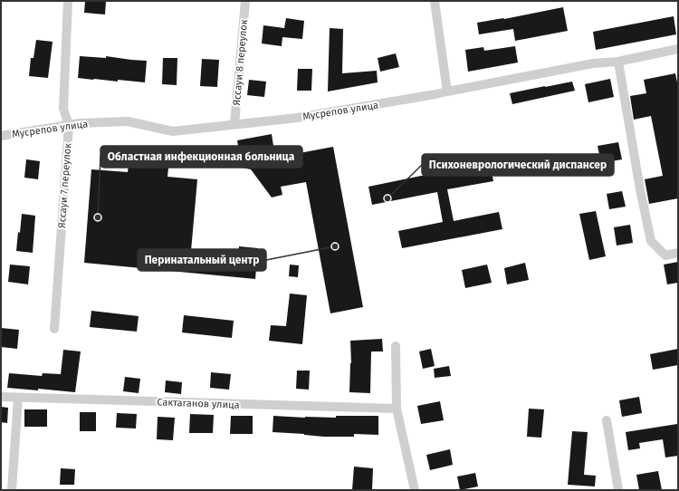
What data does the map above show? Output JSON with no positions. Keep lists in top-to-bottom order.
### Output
{
  "streets": {
    "street": [
      "Яссауи 8 переулок",
      "Мусрепов улица",
      "Яссауи 7 переулок",
      "Сактаганов улица"
    ]
  },
  "crossings": [
    ["Яссауи 8 переулок", "Мусрепов улица"],
    ["Мусрепов улица", "Яссауи 7 переулок"]
  ],
  "places": ["Психоневрологический диспансер", "Областная инфекционная больница", "Перинатальный центр"]
}
